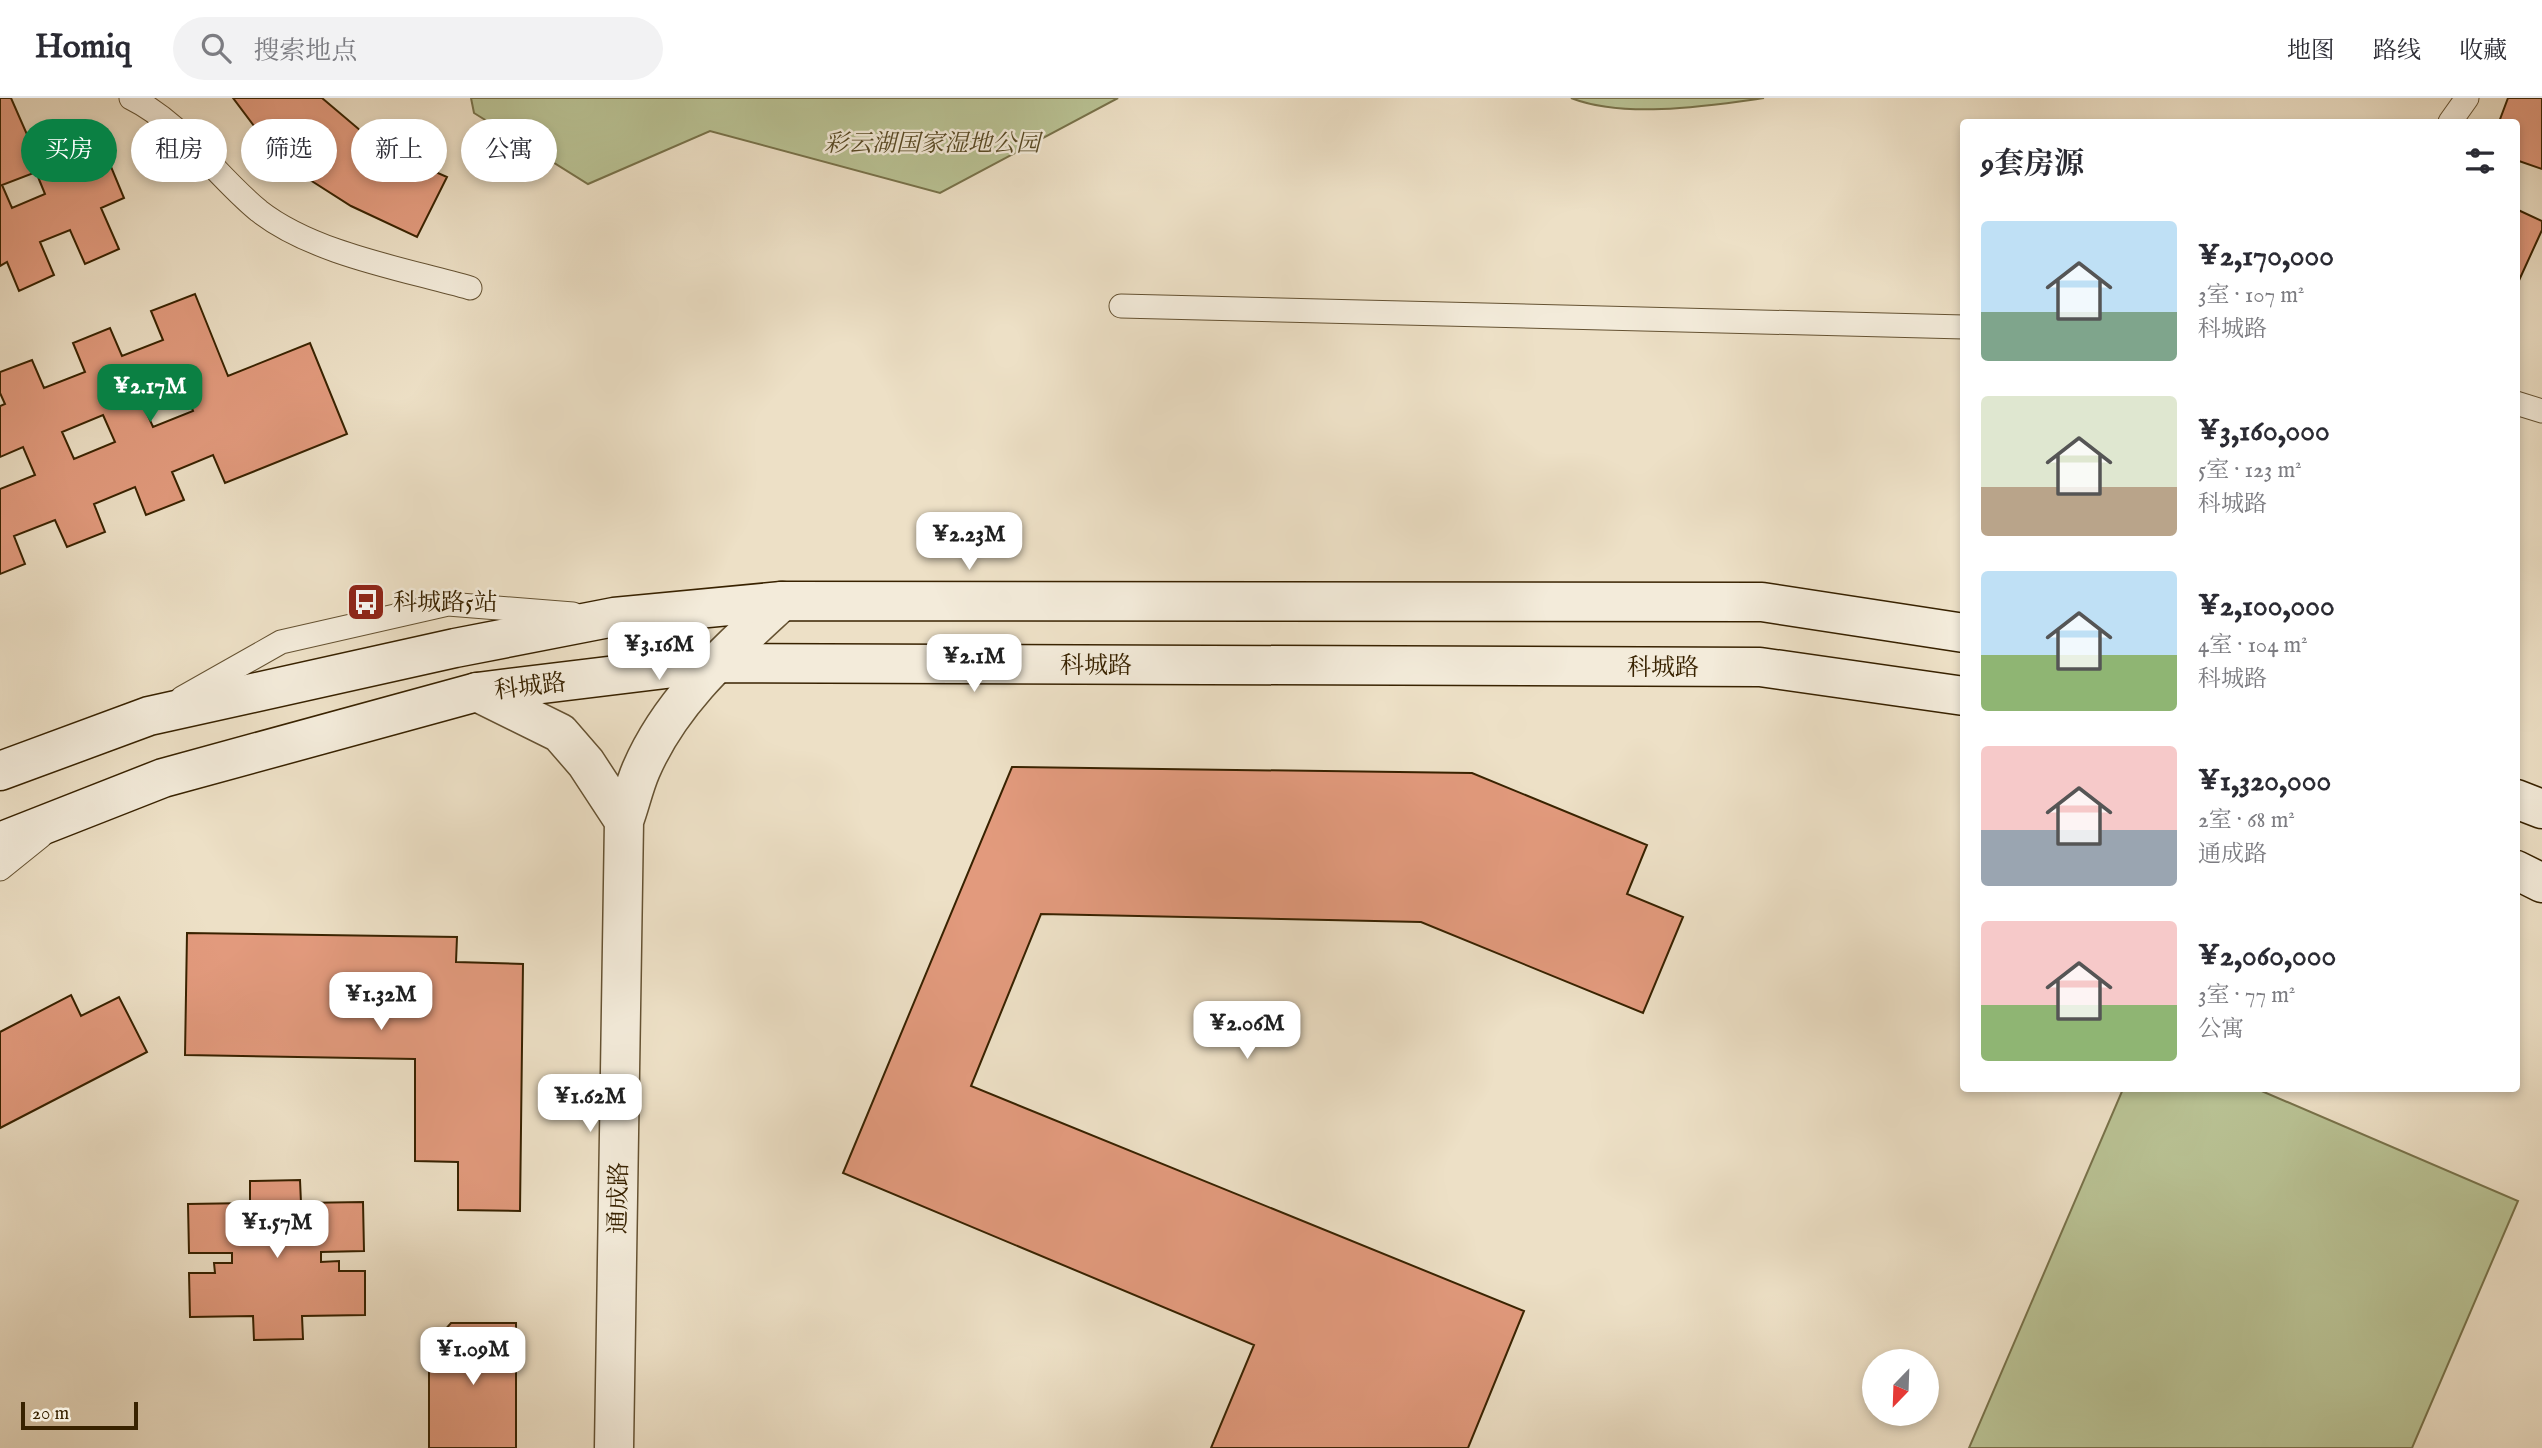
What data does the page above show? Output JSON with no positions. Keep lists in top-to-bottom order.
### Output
{
  "streets": {
    "main road": ["科城路", "通成路"]
  },
  "crossings": [
    ["科城路", "通成路"]
  ],
  "parks": ["彩云湖国家湿地公园"],
  "places": {
    "bus stop": ["科城路5站"]
  },
  "scale_bar": "20 m",
  "north": "bottom left",
  "page": {
    "header": "Homiq",
    "search": "搜索地点",
    "nav": ["地图", "路线", "收藏"],
    "chip": [
      "买房",
      "租房",
      "筛选",
      "新上",
      "公寓"
    ],
    "heading": "9套房源",
    "list": [
      {
        "name": "¥2,170,000",
        "note": "3室 · 107 m² · 科城路"
      },
      {
        "name": "¥3,160,000",
        "note": "5室 · 123 m² · 科城路"
      },
      {
        "name": "¥2,100,000",
        "note": "4室 · 104 m² · 科城路"
      },
      {
        "name": "¥1,320,000",
        "note": "2室 · 68 m² · 通成路"
      },
      {
        "name": "¥2,060,000",
        "note": "3室 · 77 m² · 公寓"
      }
    ],
    "price": [
      "¥2.17M",
      "¥2.23M",
      "¥3.16M",
      "¥2.1M",
      "¥1.32M",
      "¥2.06M",
      "¥1.62M",
      "¥1.57M",
      "¥1.09M"
    ],
    "scale": "20 m"
  }
}
